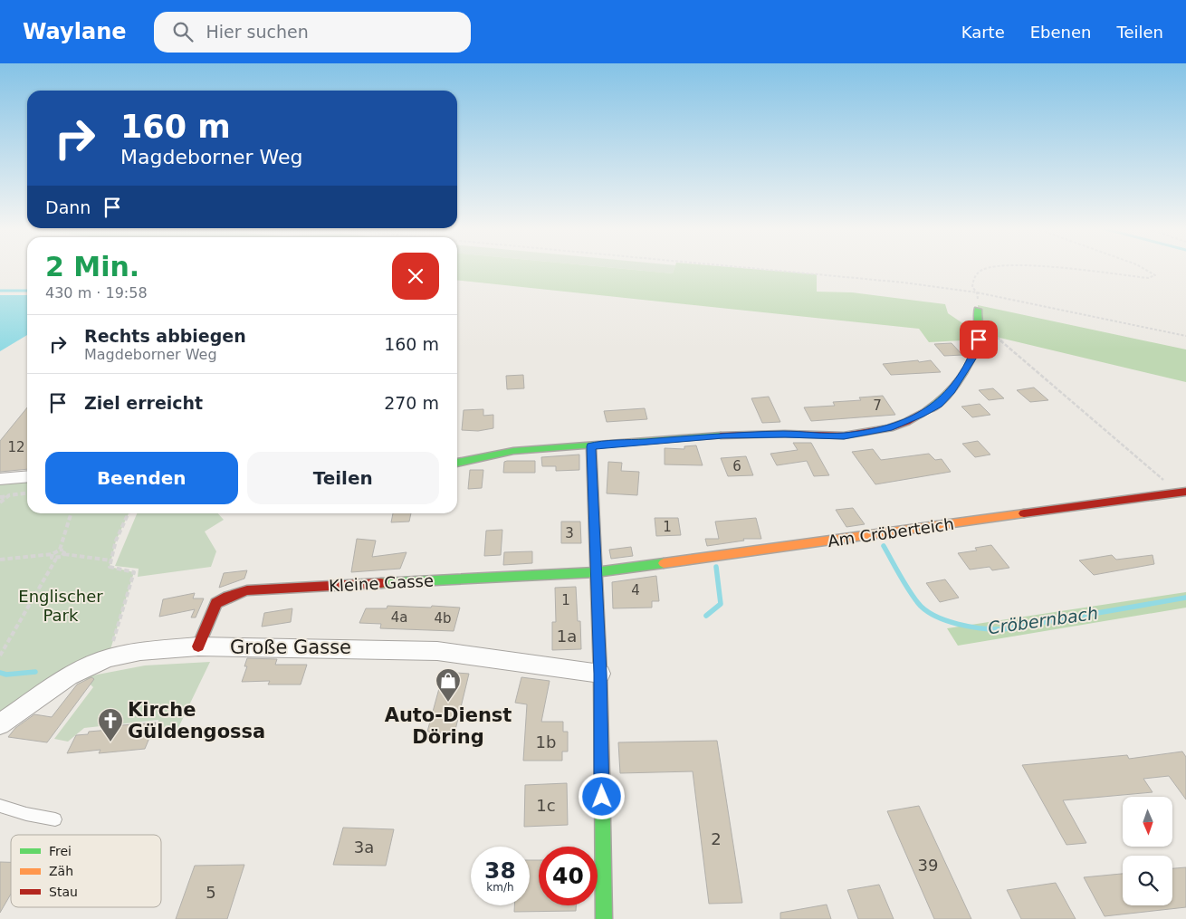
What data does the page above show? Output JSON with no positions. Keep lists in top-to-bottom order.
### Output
{
  "streets": {
    "street": ["Am Cröberteich", "Kleine Gasse", "Große Gasse"]
  },
  "crossings": [
    ["Am Cröberteich", "Kleine Gasse"],
    ["Kleine Gasse", "Große Gasse"]
  ],
  "water": ["Cröbernbach"],
  "parks": ["Englischer Park"],
  "places": {
    "shop": ["Auto-Dienst Döring"],
    "church": ["Kirche Güldengossa"]
  },
  "house_numbers": [
    "7",
    "12",
    "6",
    "1",
    "3",
    "4",
    "1",
    "4a",
    "4b",
    "1a",
    "1b",
    "1c",
    "2",
    "3a",
    "39",
    "5"
  ],
  "legend": ["Frei", "Zäh", "Stau"],
  "north": "bottom",
  "page": {
    "header": "Waylane",
    "search": "Hier suchen",
    "nav": ["Karte", "Ebenen", "Teilen"],
    "turn": ["160 m", "Magdeborner Weg"],
    "then": "Dann",
    "heading": ["2 Min.", "430 m · 19:58"],
    "list": [
      {
        "name": "Rechts abbiegen",
        "note": "Magdeborner Weg",
        "value": "160 m"
      },
      {
        "name": "Ziel erreicht",
        "value": "270 m"
      }
    ],
    "buttons": ["Beenden", "Teilen"],
    "speed": "38 km/h",
    "limit": "40"
  }
}
